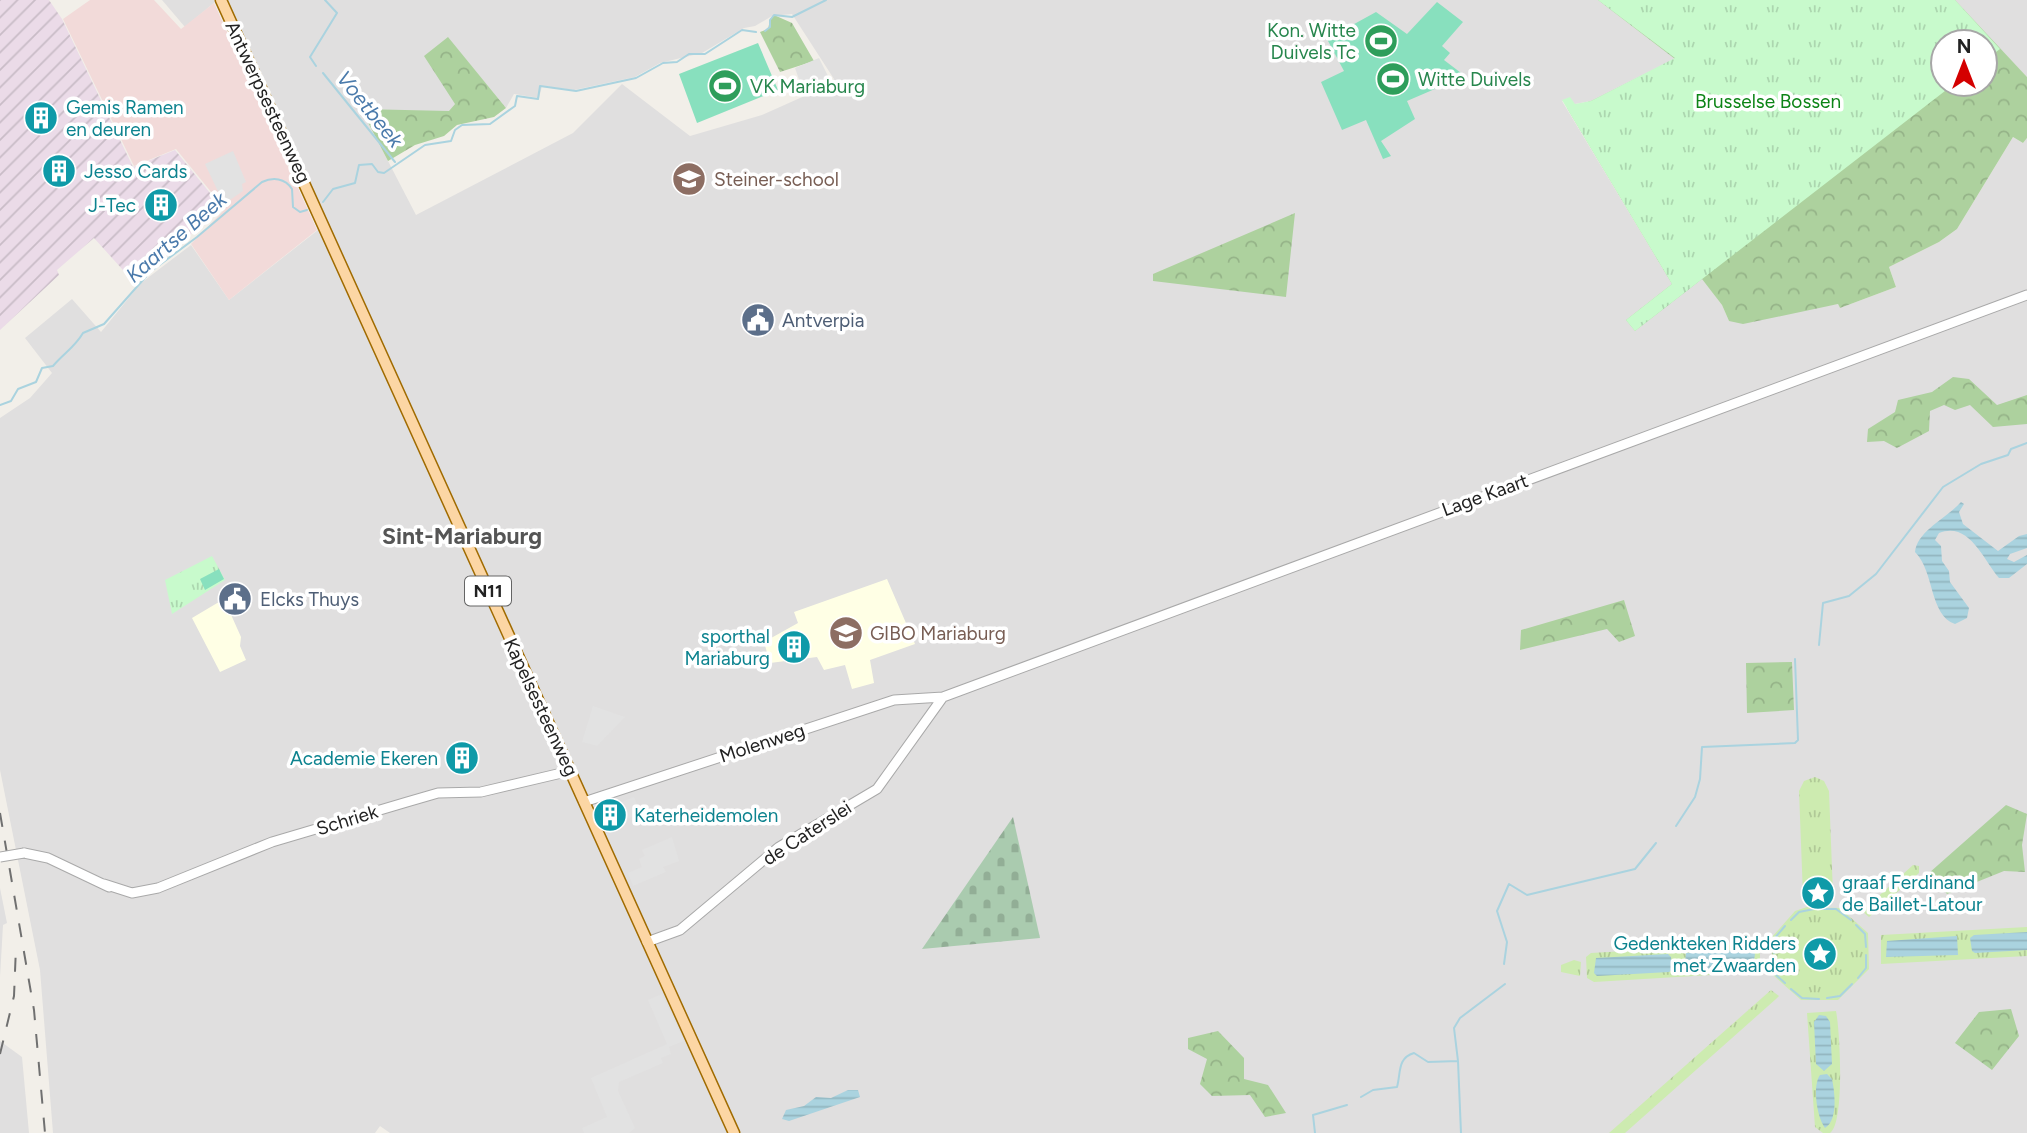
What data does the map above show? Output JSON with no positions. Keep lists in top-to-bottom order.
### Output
{
  "streets": {
    "main road": ["Antwerpsesteenweg", "N11", "Kapelsesteenweg"],
    "street": [
      "Lage Kaart",
      "Molenweg",
      "Schriek",
      "de Caterslei"
    ]
  },
  "crossings": [
    ["Antwerpsesteenweg", "Kapelsesteenweg"],
    ["Lage Kaart", "Molenweg"],
    ["Lage Kaart", "de Caterslei"],
    ["Kapelsesteenweg", "Molenweg"],
    ["Kapelsesteenweg", "Schriek"],
    ["Kapelsesteenweg", "de Caterslei"],
    ["Molenweg", "de Caterslei"]
  ],
  "districts": ["Sint-Mariaburg"],
  "water": ["Voetbeek", "Kaartse Beek"],
  "parks": ["Brusselse Bossen"],
  "places": {
    "sports": ["Kon. Witte Duivels Tc", "Witte Duivels", "VK Mariaburg"],
    "building": [
      "Gemis Ramen en deuren",
      "Jesso Cards",
      "J-Tec",
      "sporthal Mariaburg",
      "Academie Ekeren",
      "Katerheidemolen"
    ],
    "school or university": ["Steiner-school", "GIBO Mariaburg"],
    "public building": ["Antverpia", "Elcks Thuys"],
    "place": ["graaf Ferdinand de Baillet-Latour", "Gedenkteken Ridders met Zwaarden"]
  },
  "north": "top"
}
